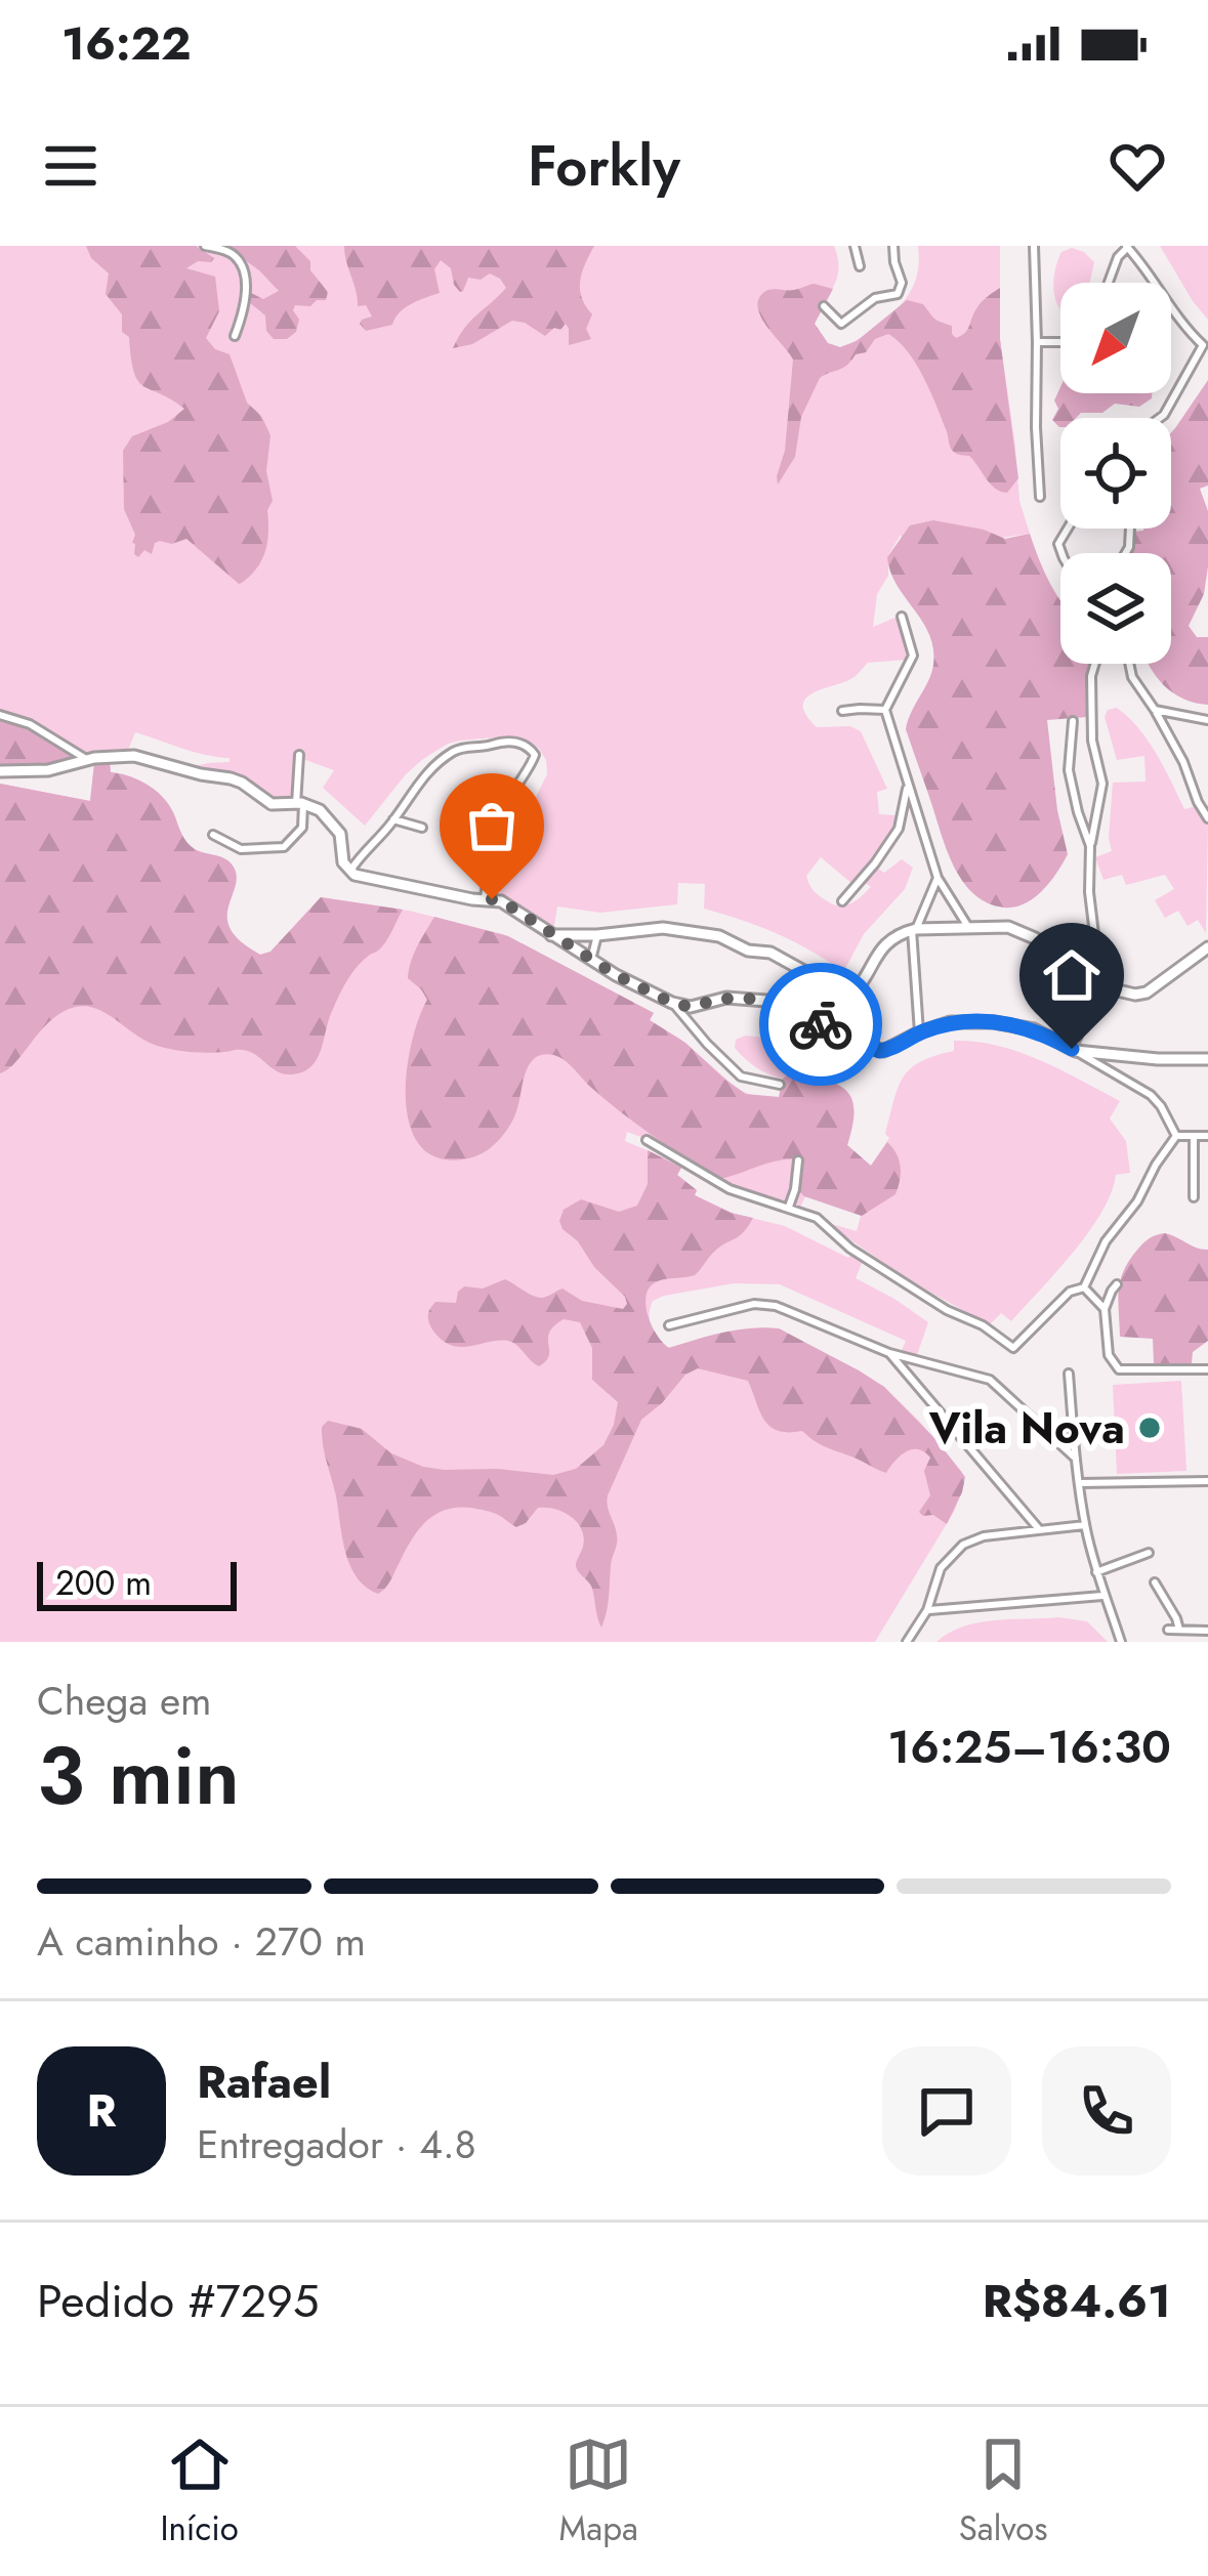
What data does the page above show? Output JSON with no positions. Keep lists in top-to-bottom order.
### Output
{
  "places": ["Vila Nova"],
  "scale_bar": "200 m",
  "north": "bottom left",
  "page": {
    "status": "16:22",
    "header": "Forkly",
    "scale": "200 m",
    "heading": ["3 min", "Chega em", "16:25–16:30"],
    "panel": [
      "Rafael",
      "Entregador · 4.8",
      "Pedido #7295",
      "R$84.61"
    ],
    "bar": "A caminho · 270 m",
    "round": "R",
    "tabs": ["Início", "Mapa", "Salvos"]
  }
}
